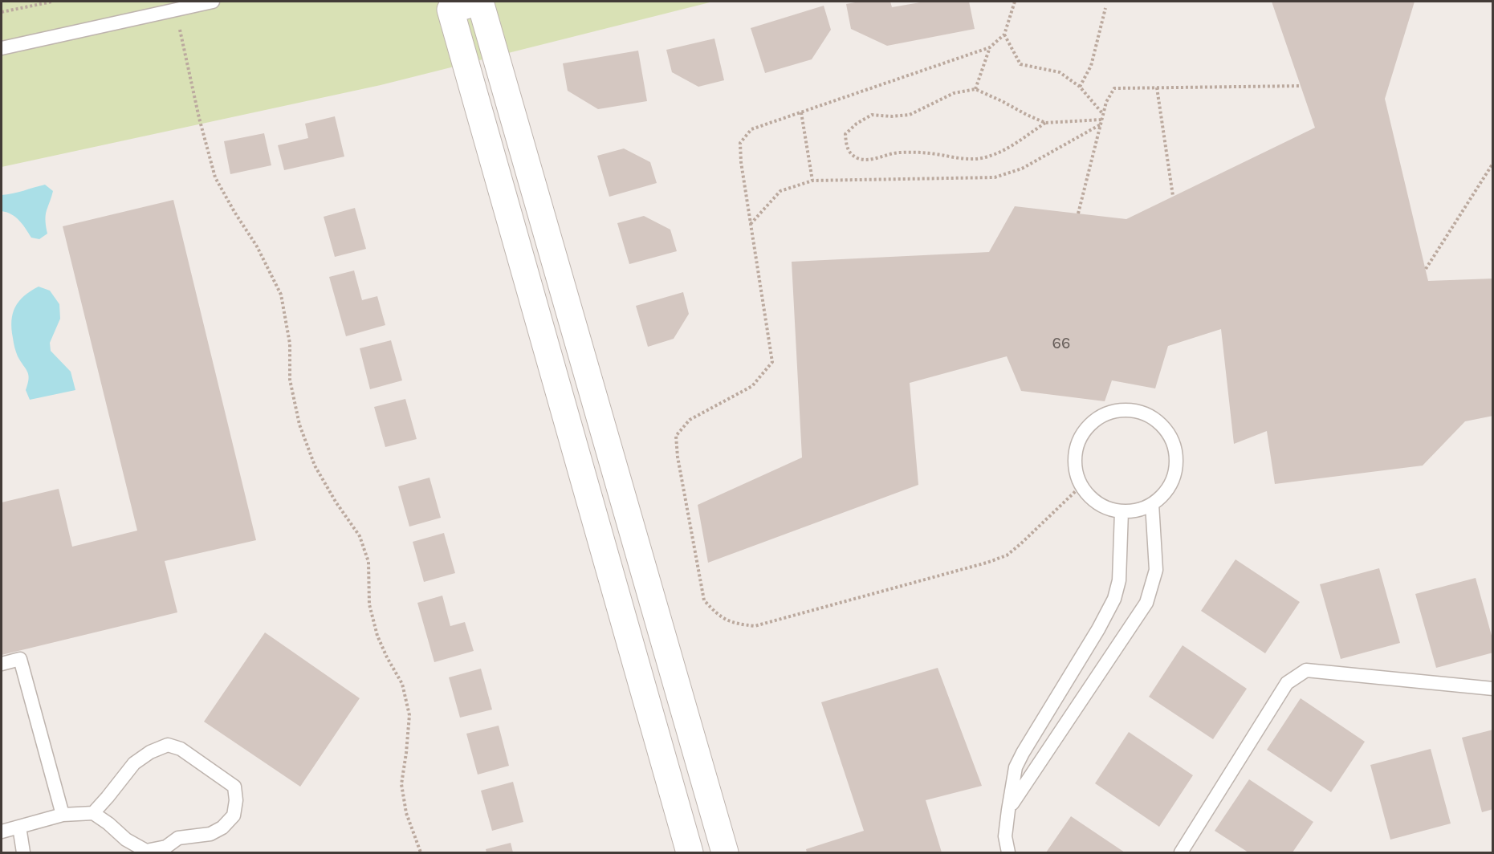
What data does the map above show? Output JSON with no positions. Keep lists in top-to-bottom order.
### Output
{
  "house_numbers": ["66"]
}
